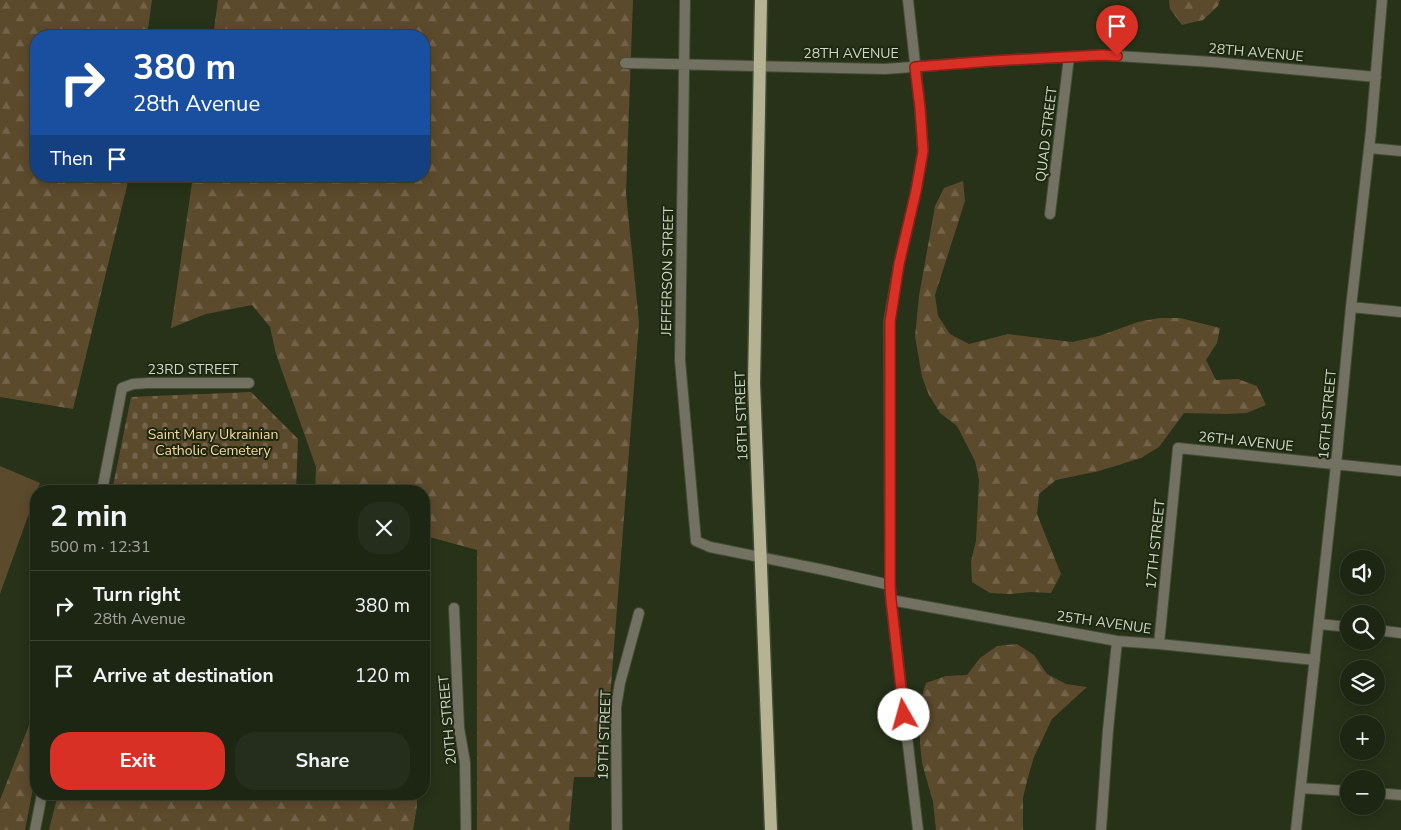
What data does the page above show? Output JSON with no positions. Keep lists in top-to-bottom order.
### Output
{
  "streets": {
    "main road": ["18TH STREET"],
    "street": [
      "28TH AVENUE",
      "QUAD STREET",
      "JEFFERSON STREET",
      "23RD STREET",
      "16TH STREET",
      "26TH AVENUE",
      "17TH STREET",
      "25TH AVENUE",
      "20TH STREET",
      "19TH STREET"
    ]
  },
  "crossings": [
    ["28TH AVENUE", "QUAD STREET"],
    ["28TH AVENUE", "JEFFERSON STREET"],
    ["28TH AVENUE", "16TH STREET"],
    ["28TH AVENUE", "18TH STREET"],
    ["JEFFERSON STREET", "18TH STREET"],
    ["16TH STREET", "26TH AVENUE"],
    ["16TH STREET", "25TH AVENUE"],
    ["26TH AVENUE", "17TH STREET"],
    ["17TH STREET", "25TH AVENUE"]
  ],
  "parks": ["Saint Mary Ukrainian Catholic Cemetery"],
  "page": {
    "turn": ["380 m", "28th Avenue"],
    "then": "Then",
    "heading": ["2 min", "500 m · 12:31"],
    "map_buttons": ["+", "−"],
    "list": [
      {
        "name": "Turn right",
        "note": "28th Avenue",
        "value": "380 m"
      },
      {
        "name": "Arrive at destination",
        "value": "120 m"
      }
    ],
    "buttons": ["Exit", "Share"]
  }
}
